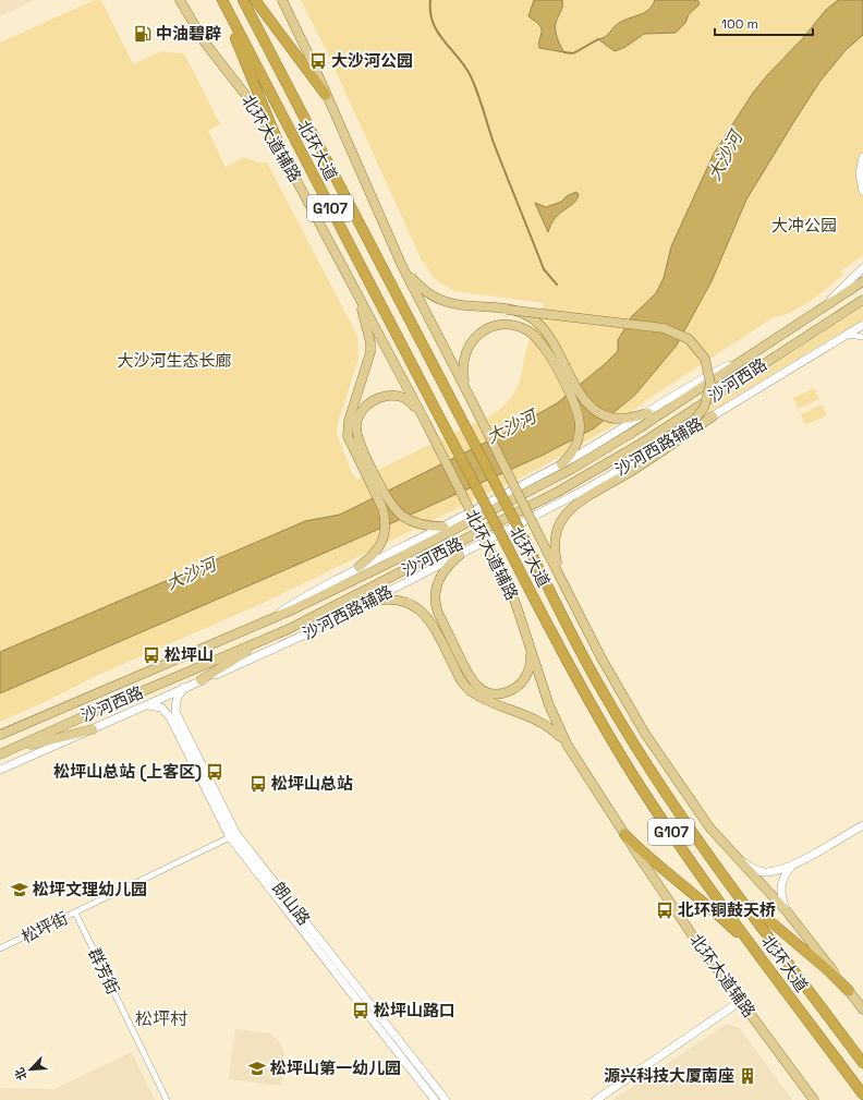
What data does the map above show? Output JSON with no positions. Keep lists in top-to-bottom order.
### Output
{
  "streets": {
    "highway": ["北环大道", "G107"],
    "main road": [
      "北环大道辅路",
      "沙河西路",
      "沙河西路辅路",
      "朗山路"
    ],
    "street": ["松坪街", "群芳街"]
  },
  "crossings": [
    ["沙河西路", "沙河西路辅路"],
    ["沙河西路辅路", "朗山路"],
    ["朗山路", "松坪街"],
    ["松坪街", "群芳街"]
  ],
  "districts": ["松坪村"],
  "water": ["大沙河"],
  "parks": ["大冲公园", "大沙河生态长廊"],
  "places": {
    "fuel station": ["中油碧辟"],
    "bus stop": [
      "大沙河公园",
      "松坪山",
      "松坪山总站 (上客区)",
      "松坪山总站",
      "北环铜鼓天桥",
      "松坪山路口"
    ],
    "school or university": ["松坪文理幼儿园", "松坪山第一幼儿园"],
    "building": ["源兴科技大厦南座"]
  },
  "scale_bar": "100 m",
  "north": "bottom left"
}
